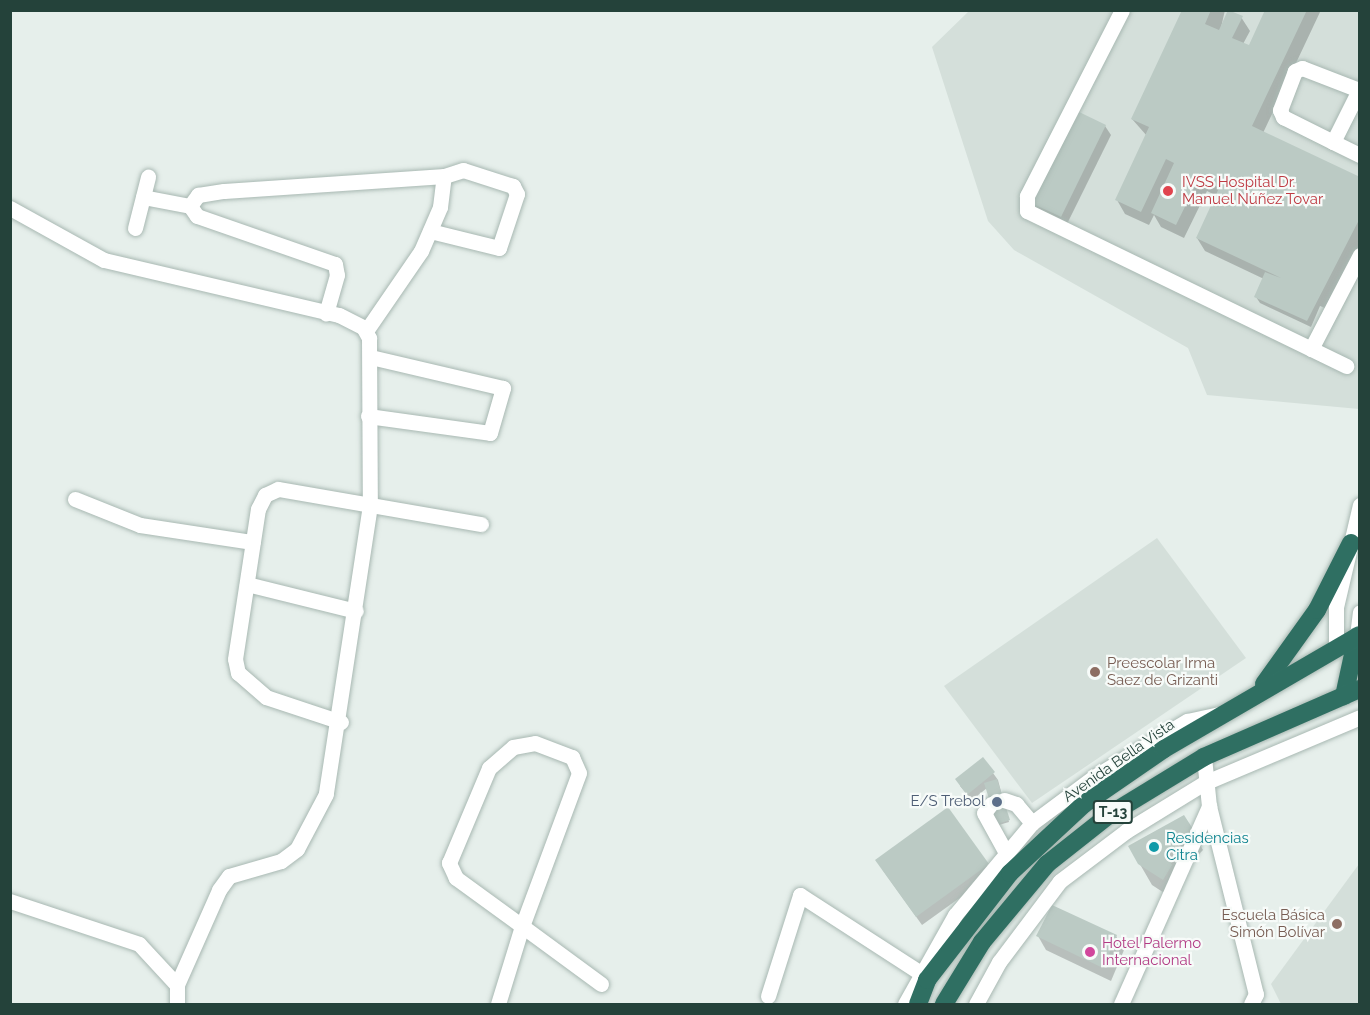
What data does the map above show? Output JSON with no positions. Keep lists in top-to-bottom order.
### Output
{
  "streets": {
    "highway": ["Avenida Bella Vista", "T-13"]
  },
  "crossings": [
    ["Avenida Bella Vista", "T-13"]
  ],
  "places": [
    "IVSS Hospital Dr. Manuel Núñez Tovar",
    "Preescolar Irma Saez de Grizanti",
    "E/S Trebol",
    "Residencias Citra",
    "Escuela Básica Simón Bolívar",
    "Hotel Palermo Internacional"
  ]
}
